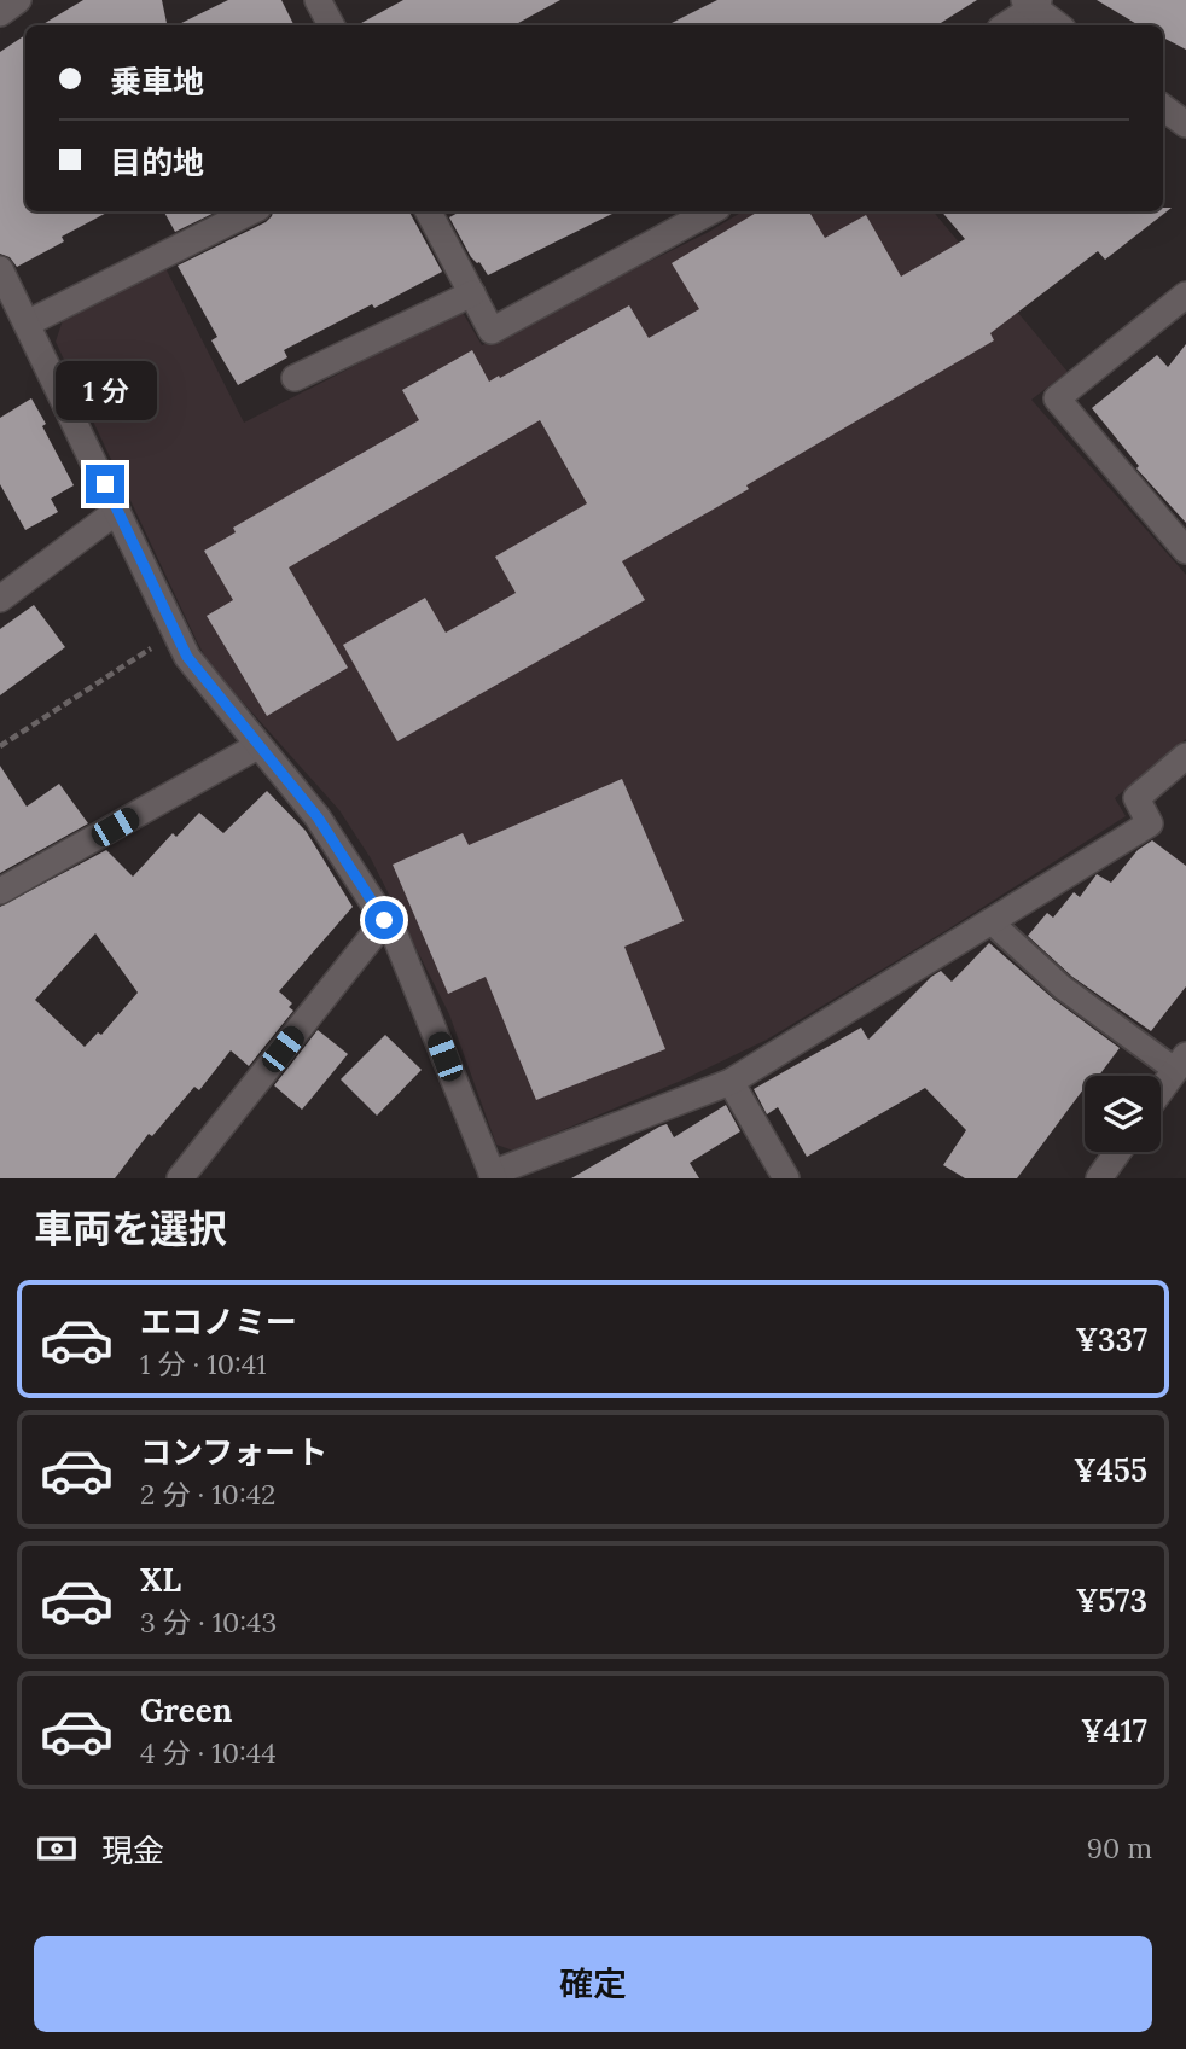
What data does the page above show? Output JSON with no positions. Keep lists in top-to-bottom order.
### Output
{
  "page": {
    "banner": ["乗車地", "目的地"],
    "bubble": "1 分",
    "heading": "車両を選択",
    "list": [
      {
        "name": "エコノミー",
        "note": "1 分 · 10:41",
        "value": "¥337"
      },
      {
        "name": "コンフォート",
        "note": "2 分 · 10:42",
        "value": "¥455"
      },
      {
        "name": "XL",
        "note": "3 分 · 10:43",
        "value": "¥573"
      },
      {
        "name": "Green",
        "note": "4 分 · 10:44",
        "value": "¥417"
      }
    ],
    "pay": ["現金", "90 m"],
    "buttons": "確定"
  }
}
